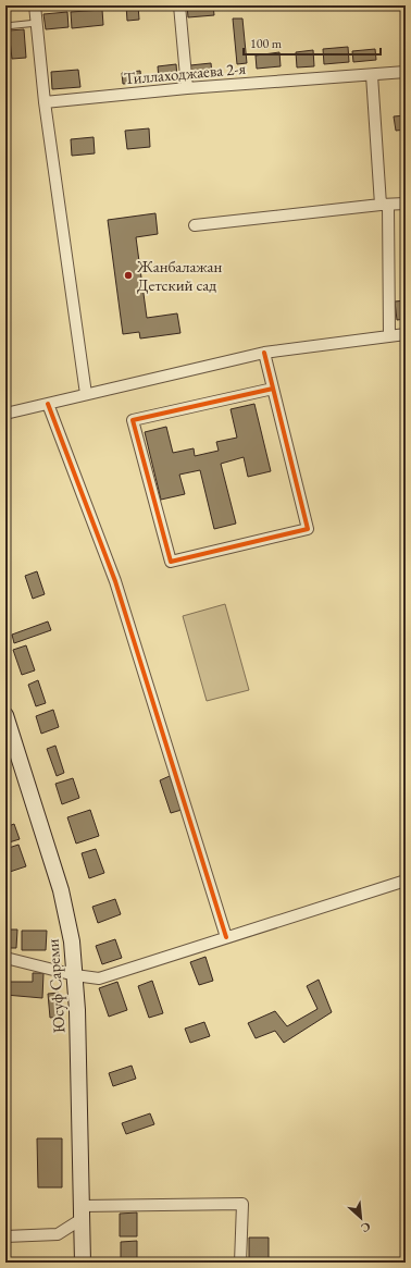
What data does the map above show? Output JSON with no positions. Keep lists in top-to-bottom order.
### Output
{
  "streets": {
    "main road": ["Юсуф Сареми"],
    "street": ["Тиллаходжаева 2-я"]
  },
  "places": ["Жанбалажан Детский сад"],
  "scale_bar": "100 m",
  "north": "bottom right"
}
